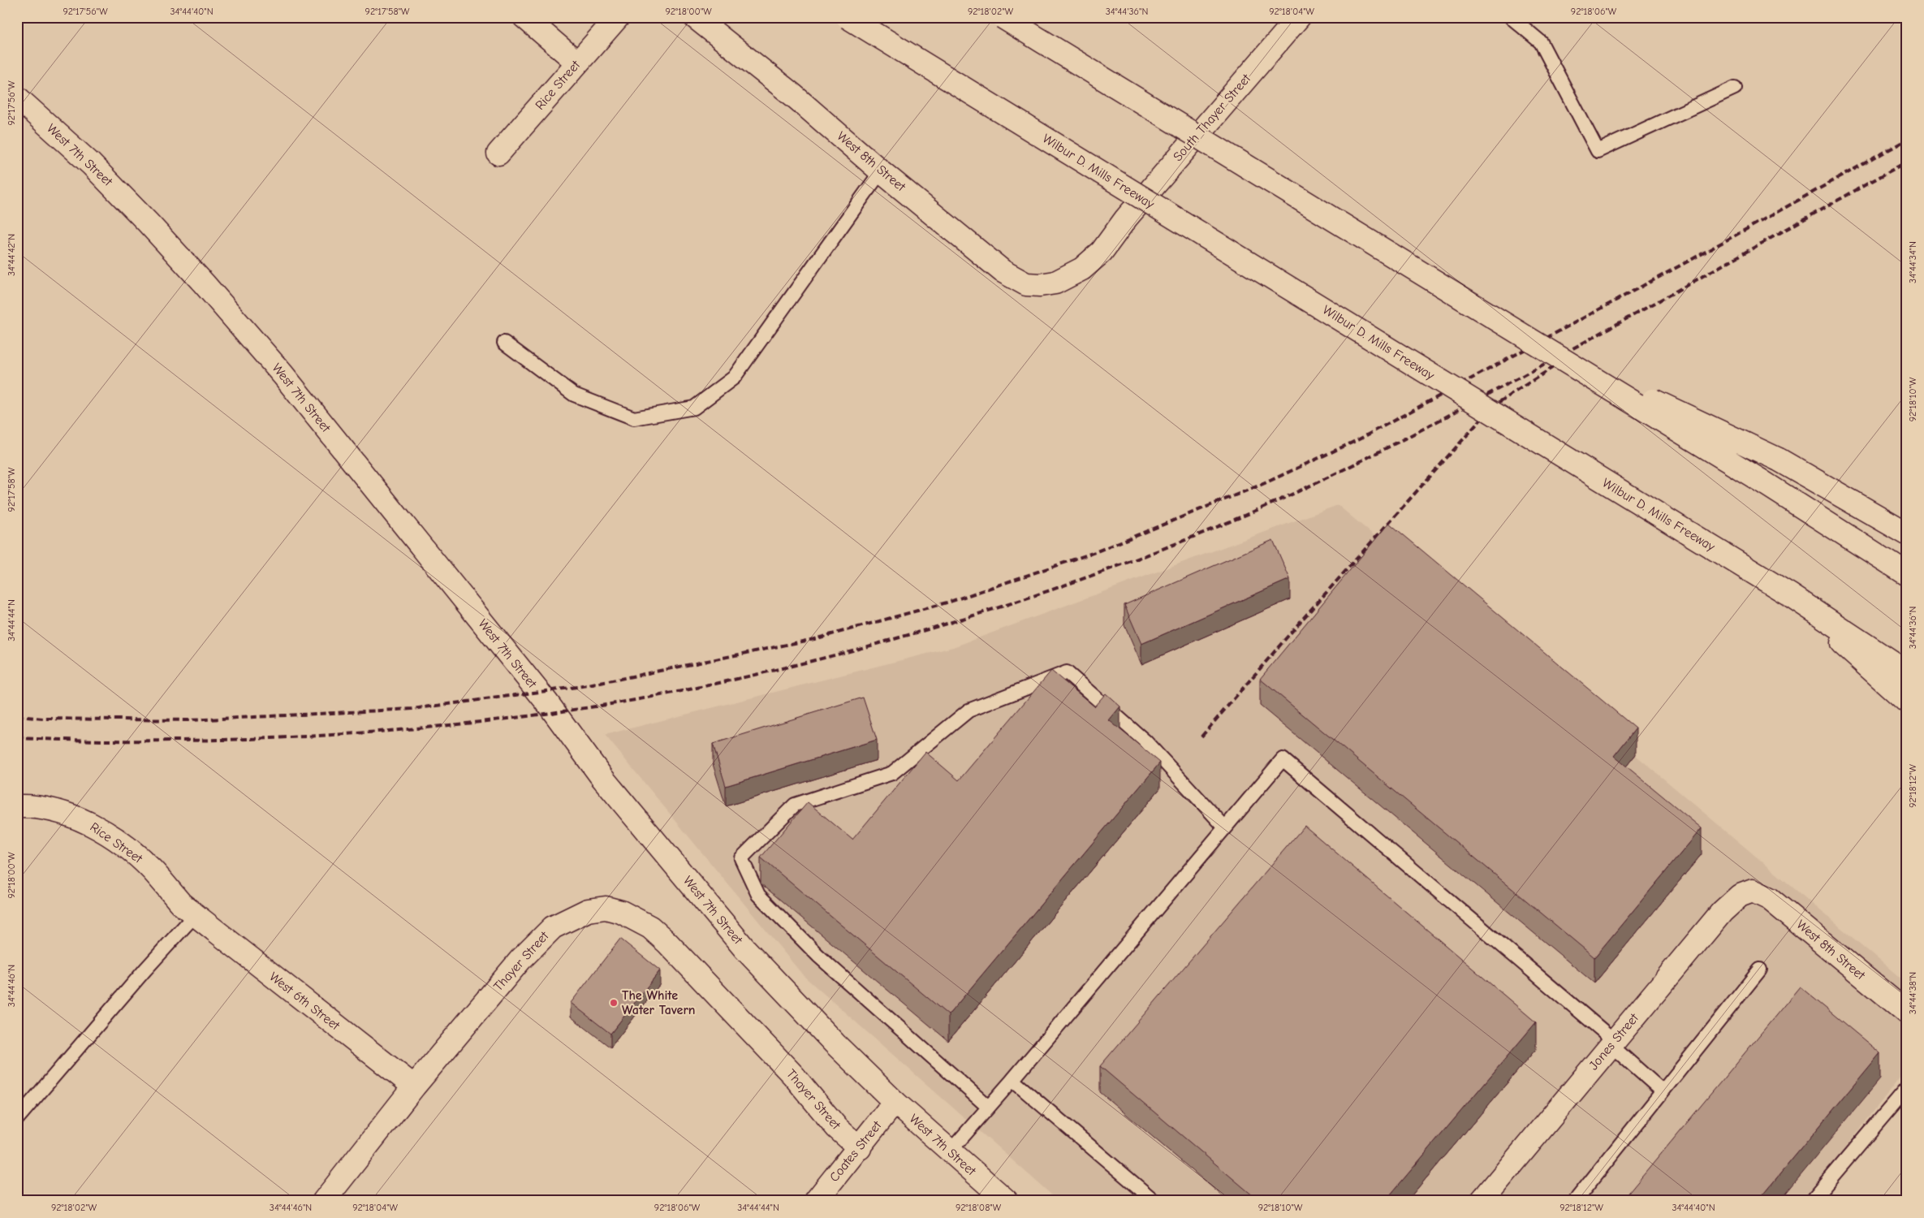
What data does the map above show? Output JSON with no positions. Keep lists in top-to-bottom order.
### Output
{
  "streets": {
    "main road": [
      "Rice Street",
      "South Thayer Street",
      "West 7th Street",
      "West 8th Street",
      "Wilbur D. Mills Freeway",
      "Thayer Street",
      "West 6th Street",
      "Jones Street",
      "Coates Street"
    ]
  },
  "crossings": [
    ["Rice Street", "West 6th Street"],
    ["South Thayer Street", "West 8th Street"],
    ["West 7th Street", "Coates Street"],
    ["West 8th Street", "Jones Street"],
    ["Thayer Street", "West 6th Street"],
    ["Thayer Street", "Coates Street"]
  ],
  "places": ["The White Water Tavern"],
  "coordinates": [
    "92°17'56\"W",
    "34°44'40\"N",
    "92°17'58\"W",
    "92°18'00\"W",
    "92°18'02\"W",
    "34°44'36\"N",
    "92°18'04\"W",
    "92°18'06\"W",
    "34°44'42\"N",
    "34°44'34\"N",
    "92°18'10\"W",
    "34°44'44\"N",
    "92°18'12\"W",
    "34°44'46\"N",
    "34°44'38\"N",
    "92°18'08\"W"
  ]
}
